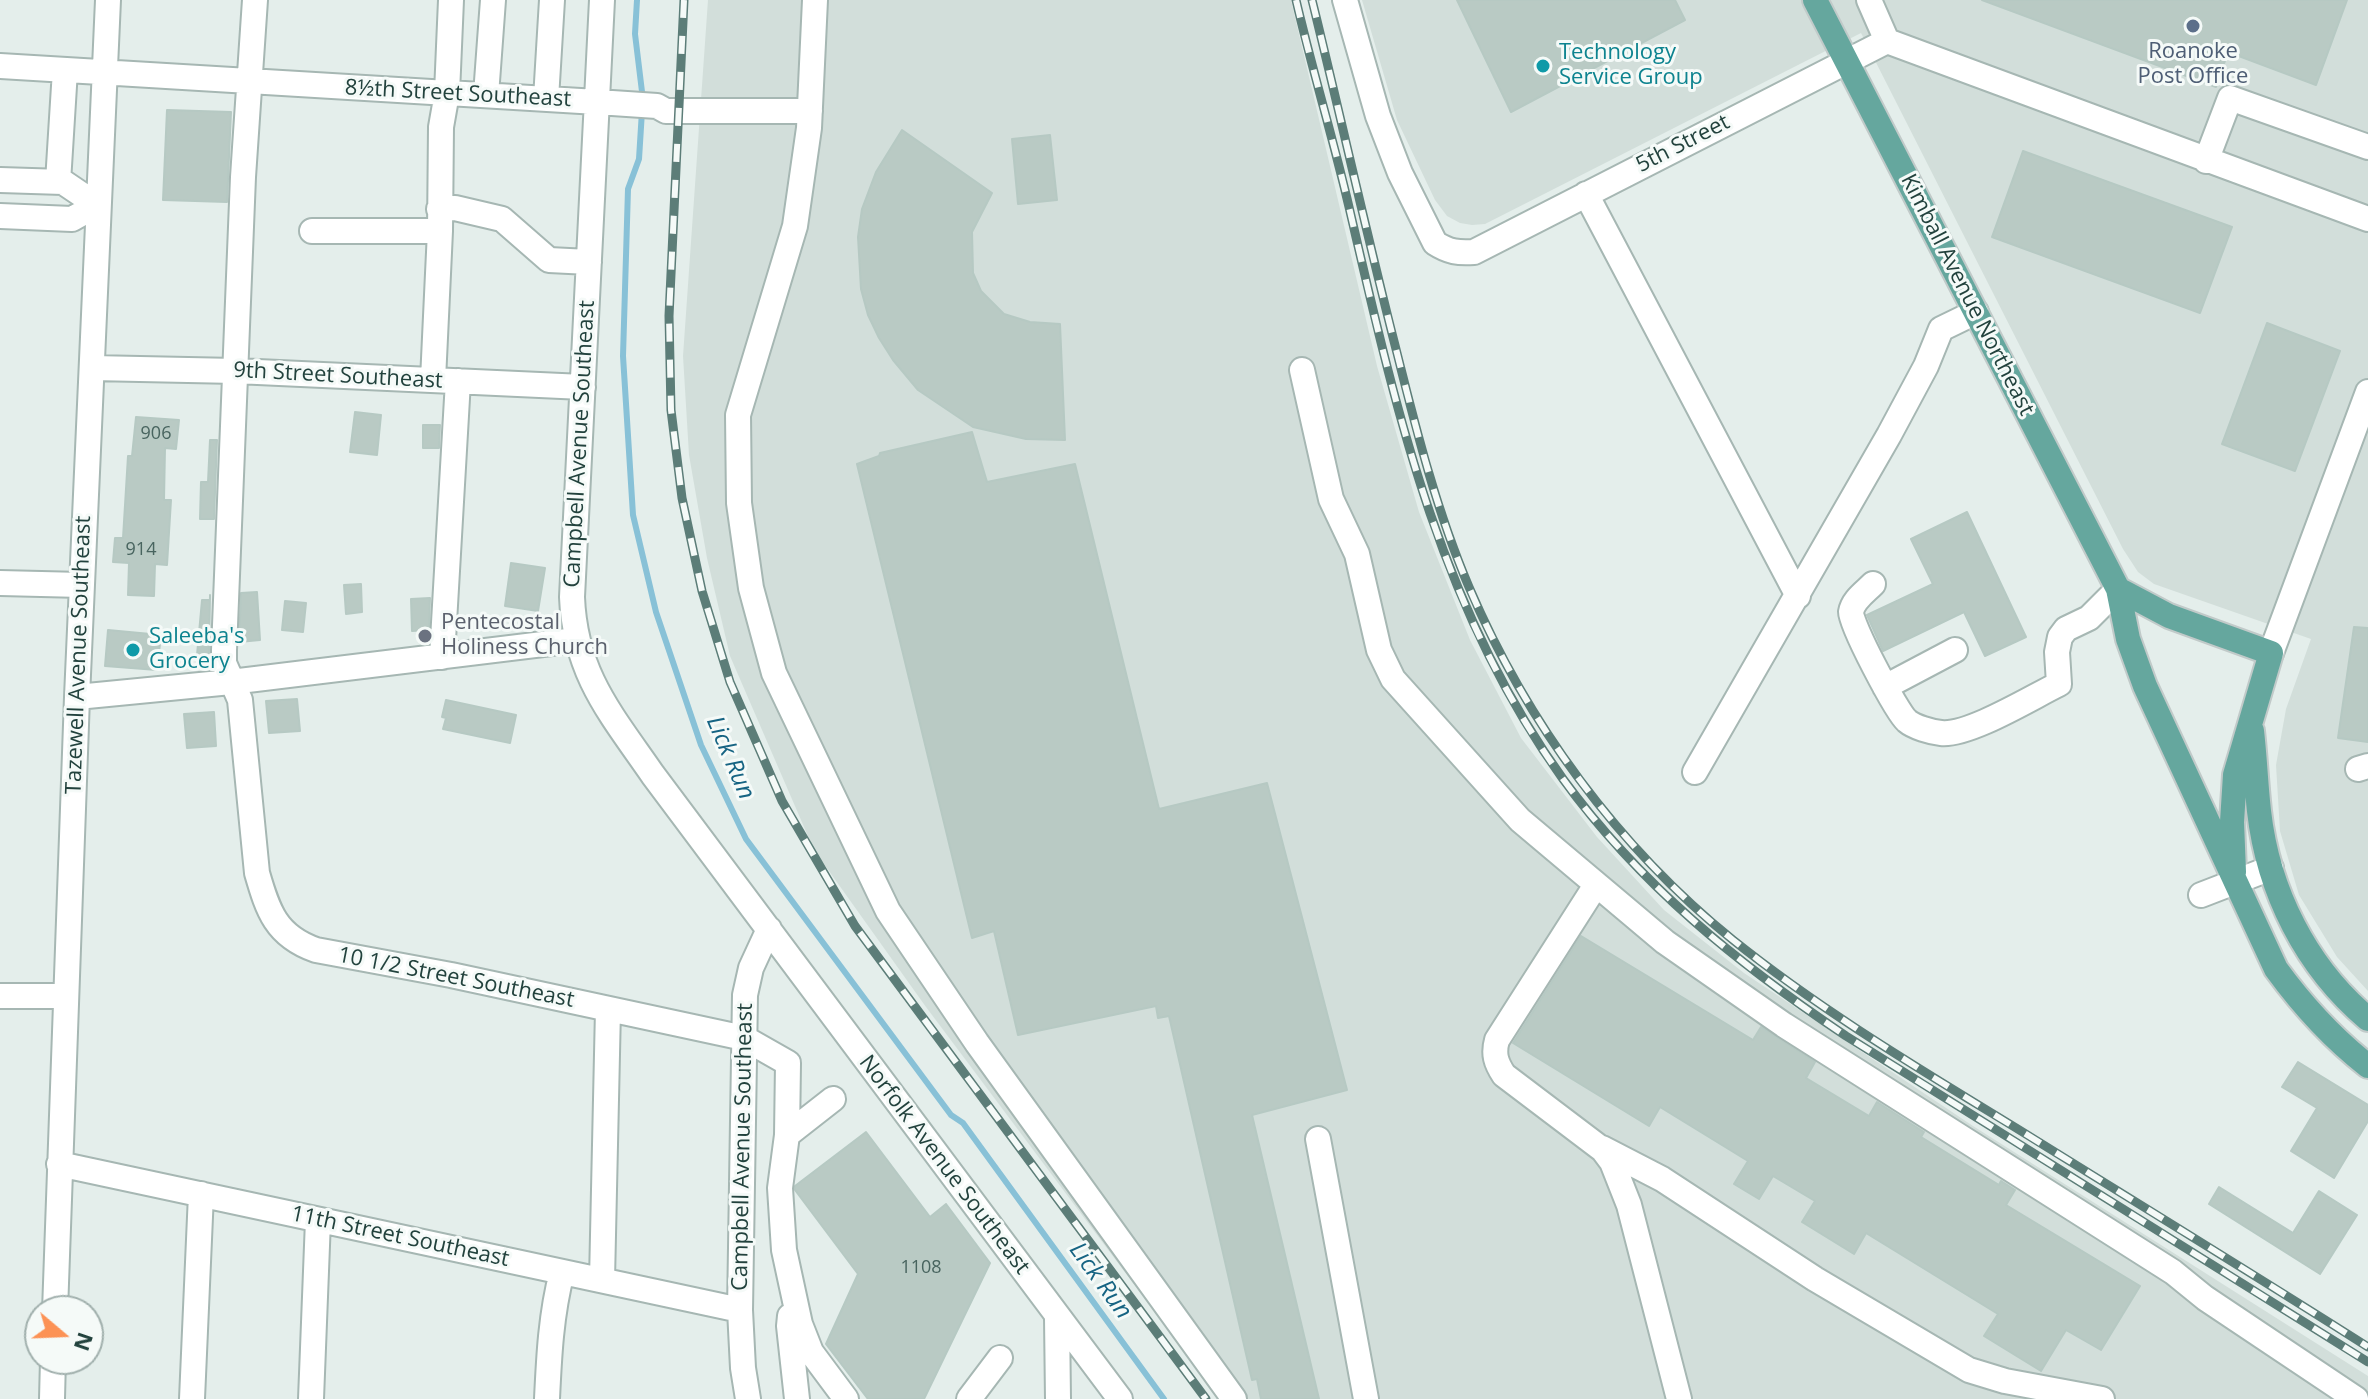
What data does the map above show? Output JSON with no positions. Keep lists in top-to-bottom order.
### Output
{
  "streets": {
    "main road": ["Kimball Avenue Northeast"],
    "street": [
      "8½th Street Southeast",
      "5th Street",
      "9th Street Southeast",
      "Campbell Avenue Southeast",
      "Tazewell Avenue Southeast",
      "10 1/2 Street Southeast",
      "Norfolk Avenue Southeast",
      "11th Street Southeast"
    ]
  },
  "crossings": [
    ["8½th Street Southeast", "Campbell Avenue Southeast"],
    ["8½th Street Southeast", "Tazewell Avenue Southeast"],
    ["8½th Street Southeast", "10 1/2 Street Southeast"],
    ["5th Street", "Kimball Avenue Northeast"],
    ["9th Street Southeast", "Campbell Avenue Southeast"],
    ["9th Street Southeast", "Tazewell Avenue Southeast"],
    ["9th Street Southeast", "10 1/2 Street Southeast"],
    ["Campbell Avenue Southeast", "10 1/2 Street Southeast"],
    ["Campbell Avenue Southeast", "Norfolk Avenue Southeast"],
    ["Campbell Avenue Southeast", "11th Street Southeast"],
    ["Tazewell Avenue Southeast", "11th Street Southeast"]
  ],
  "water": ["Lick Run"],
  "places": [
    "Roanoke Post Office",
    "Technology Service Group",
    "Pentecostal Holiness Church",
    "Saleeba's Grocery"
  ],
  "house_numbers": ["906", "914", "1108"],
  "north": "right"
}
